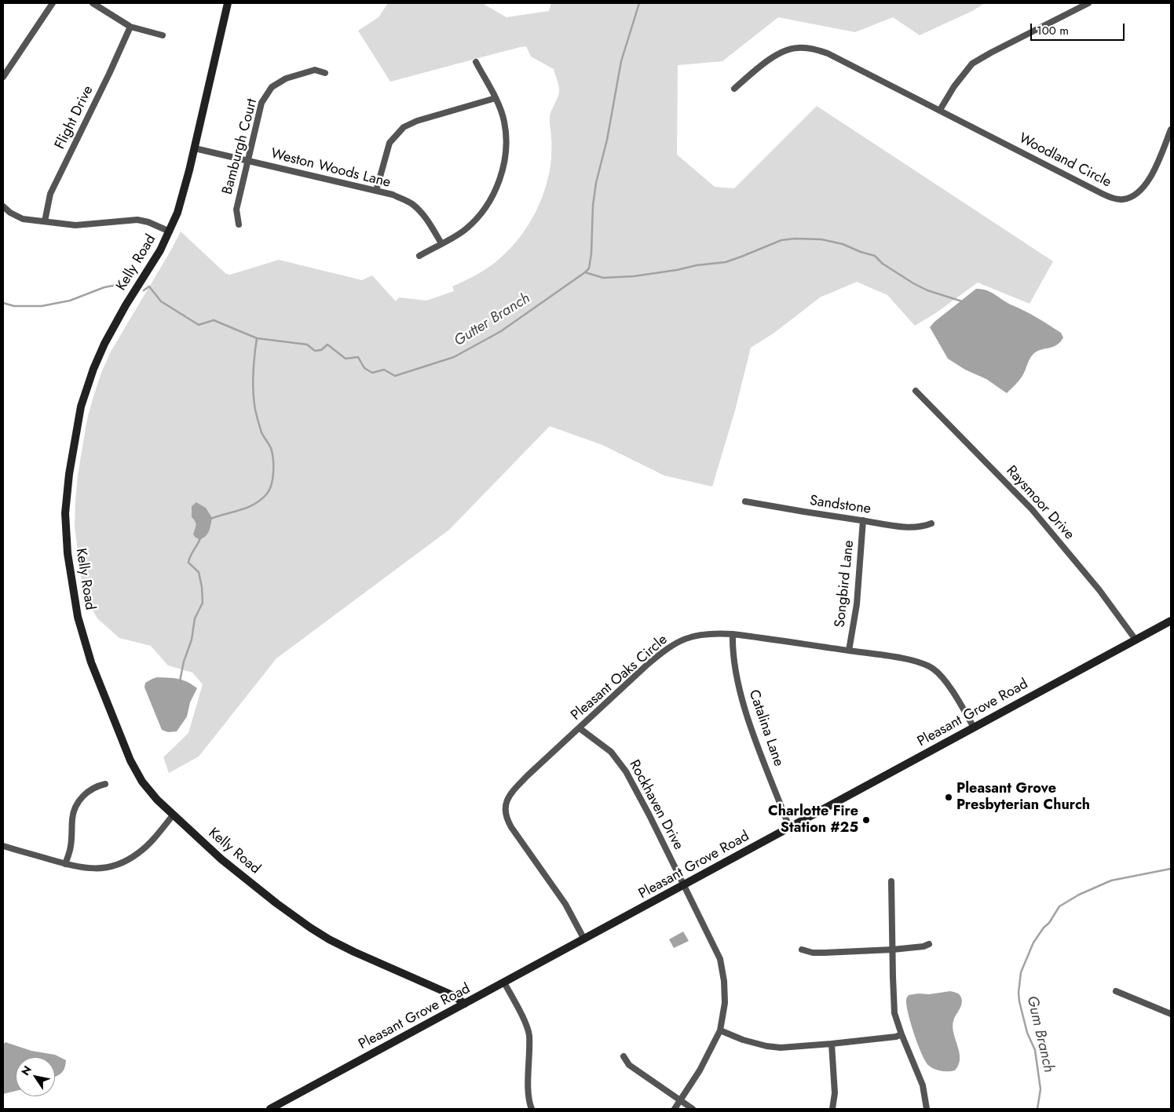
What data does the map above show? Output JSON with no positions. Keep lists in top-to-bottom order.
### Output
{
  "streets": {
    "street": [
      "Flight Drive",
      "Bamburgh Court",
      "Woodland Circle",
      "Weston Woods Lane",
      "Kelly Road",
      "Raysmoor Drive",
      "Sandstone",
      "Songbird Lane",
      "Pleasant Oaks Circle",
      "Pleasant Grove Road",
      "Catalina Lane",
      "Rockhaven Drive"
    ]
  },
  "crossings": [
    ["Bamburgh Court", "Weston Woods Lane"],
    ["Weston Woods Lane", "Kelly Road"],
    ["Kelly Road", "Pleasant Grove Road"],
    ["Raysmoor Drive", "Pleasant Grove Road"],
    ["Sandstone", "Songbird Lane"],
    ["Songbird Lane", "Pleasant Oaks Circle"],
    ["Pleasant Oaks Circle", "Pleasant Grove Road"],
    ["Pleasant Oaks Circle", "Catalina Lane"],
    ["Pleasant Oaks Circle", "Rockhaven Drive"],
    ["Pleasant Grove Road", "Catalina Lane"],
    ["Pleasant Grove Road", "Rockhaven Drive"]
  ],
  "water": ["Gutter Branch", "Gum Branch"],
  "places": ["Pleasant Grove Presbyterian Church", "Charlotte Fire Station #25"],
  "scale_bar": "100 m",
  "north": "top left"
}
